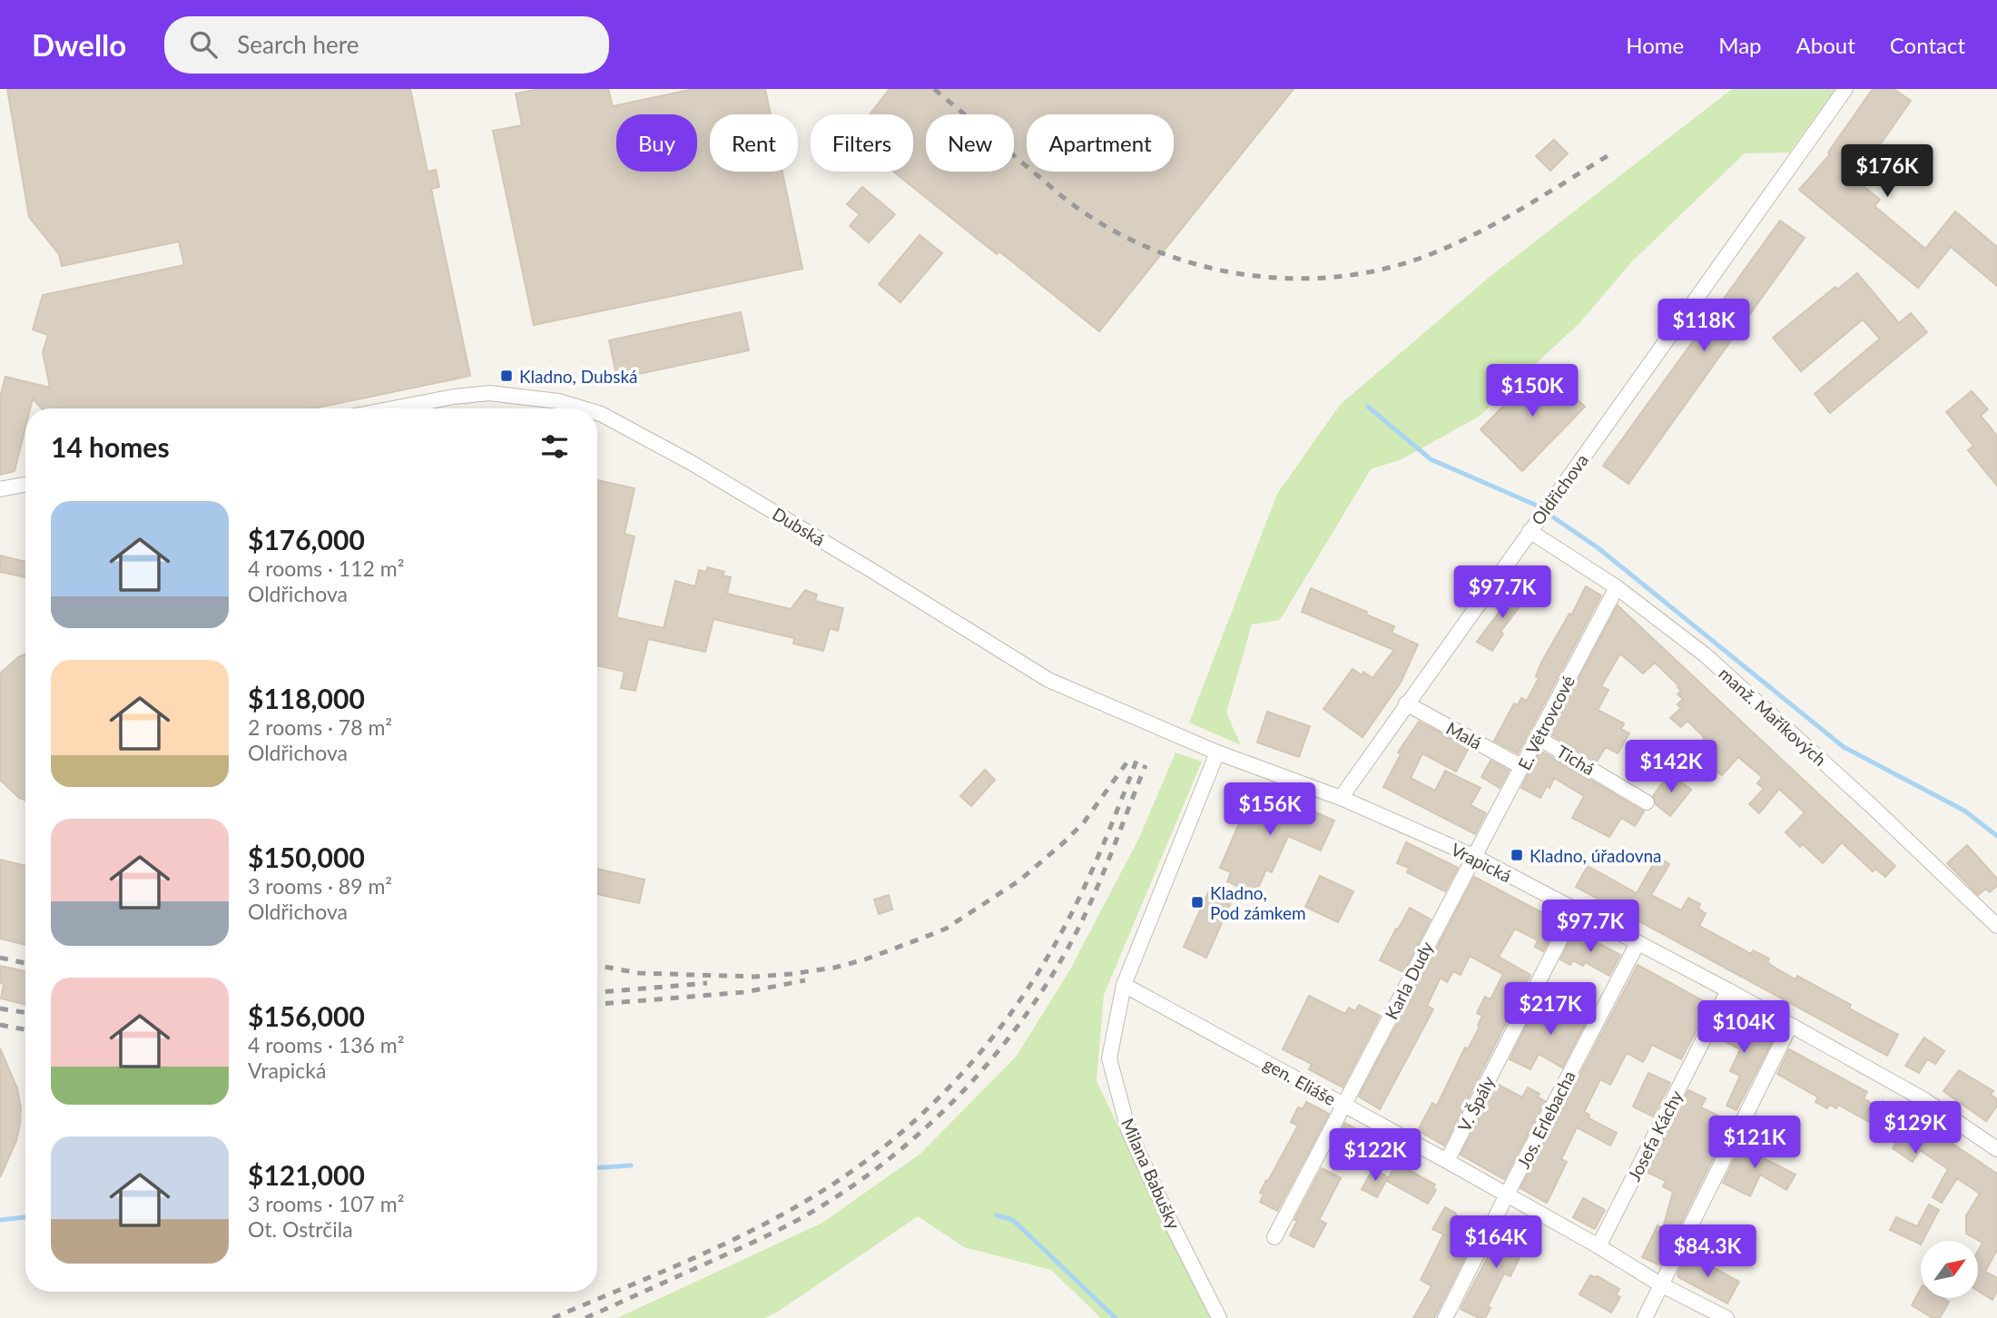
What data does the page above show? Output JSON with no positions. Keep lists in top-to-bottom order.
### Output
{
  "streets": {
    "street": [
      "Oldřichova",
      "Dubská",
      "manž. Maříkových",
      "E. Větrovcové",
      "Malá",
      "Tichá",
      "Vrapická",
      "Karla Dudy",
      "gen. Eliáše",
      "V. Špály",
      "Jos. Erlebacha",
      "Josefa Káchy",
      "Milana Babušky"
    ]
  },
  "crossings": [
    ["Oldřichova", "manž. Maříkových"],
    ["Oldřichova", "Malá"],
    ["Oldřichova", "Vrapická"],
    ["Dubská", "Vrapická"],
    ["manž. Maříkových", "E. Větrovcové"],
    ["E. Větrovcové", "Malá"],
    ["E. Větrovcové", "Tichá"],
    ["E. Větrovcové", "Vrapická"],
    ["E. Větrovcové", "Karla Dudy"],
    ["Vrapická", "Karla Dudy"],
    ["Vrapická", "V. Špály"],
    ["Vrapická", "Jos. Erlebacha"],
    ["Vrapická", "Josefa Káchy"],
    ["Karla Dudy", "gen. Eliáše"],
    ["gen. Eliáše", "V. Špály"],
    ["gen. Eliáše", "Jos. Erlebacha"],
    ["gen. Eliáše", "Josefa Káchy"],
    ["gen. Eliáše", "Milana Babušky"]
  ],
  "places": {
    "transit": ["Kladno, Dubská", "Kladno, úřadovna", "Kladno, Pod zámkem"]
  },
  "north": "top right",
  "page": {
    "header": "Dwello",
    "search": "Search here",
    "nav": [
      "Home",
      "Map",
      "About",
      "Contact"
    ],
    "chip": [
      "Buy",
      "Rent",
      "Filters",
      "New",
      "Apartment"
    ],
    "price": [
      "$176K",
      "$118K",
      "$150K",
      "$97.7K",
      "$142K",
      "$156K",
      "$97.7K",
      "$217K",
      "$104K",
      "$129K",
      "$121K",
      "$122K",
      "$164K",
      "$84.3K"
    ],
    "heading": "14 homes",
    "list": [
      {
        "name": "$176,000",
        "note": "4 rooms · 112 m² · Oldřichova"
      },
      {
        "name": "$118,000",
        "note": "2 rooms · 78 m² · Oldřichova"
      },
      {
        "name": "$150,000",
        "note": "3 rooms · 89 m² · Oldřichova"
      },
      {
        "name": "$156,000",
        "note": "4 rooms · 136 m² · Vrapická"
      },
      {
        "name": "$121,000",
        "note": "3 rooms · 107 m² · Ot. Ostrčila"
      }
    ]
  }
}
